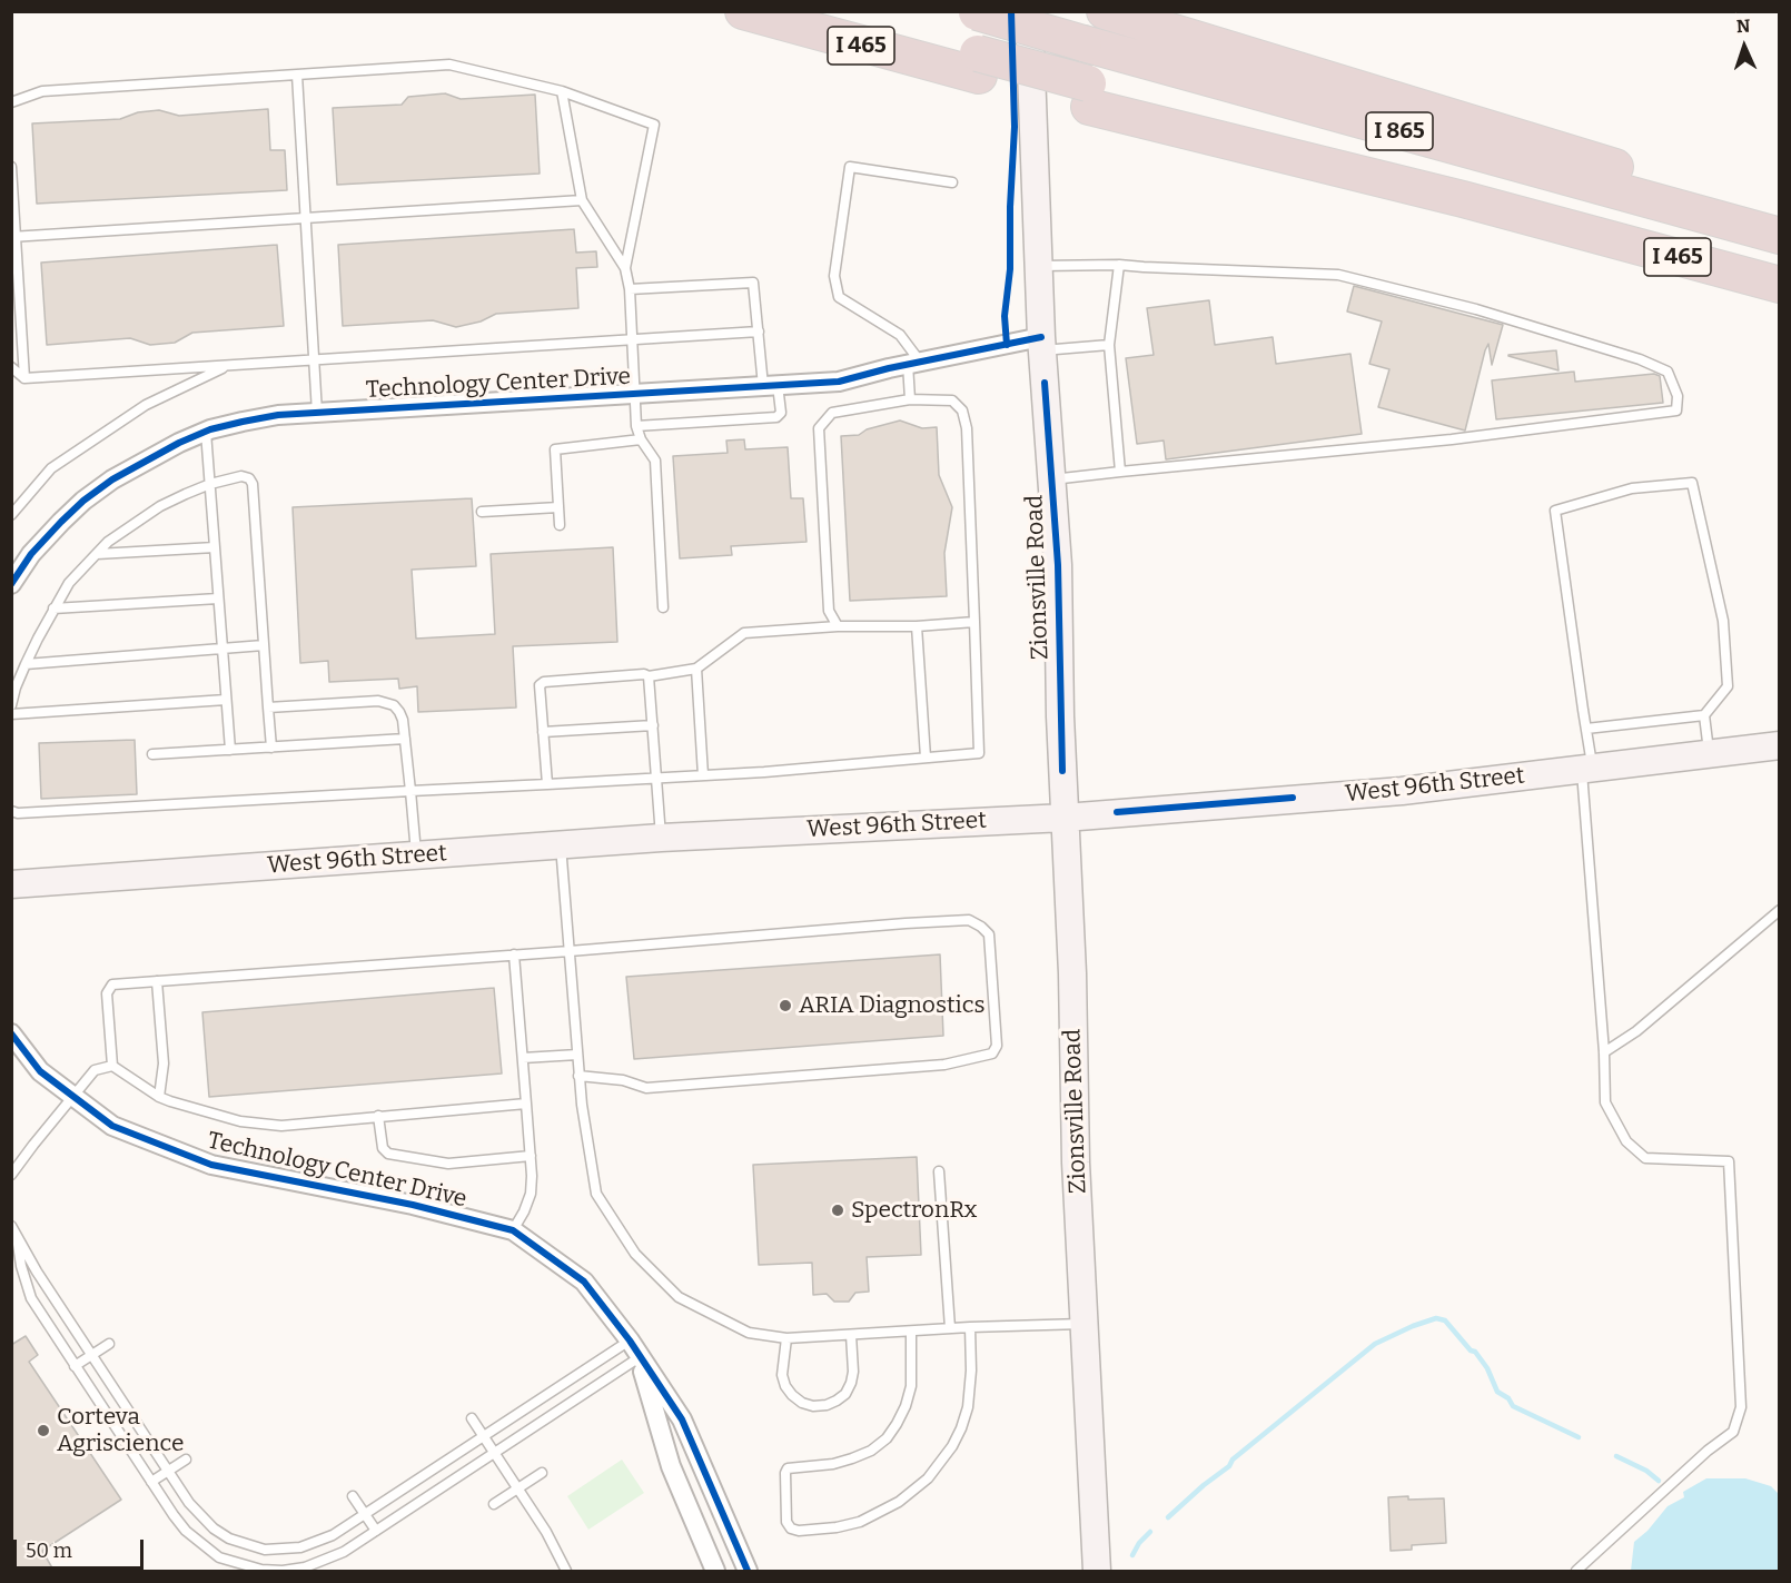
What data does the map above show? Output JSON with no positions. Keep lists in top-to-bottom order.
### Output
{
  "streets": {
    "highway": ["I 465", "I 865"],
    "main road": ["Zionsville Road", "West 96th Street"],
    "street": ["Technology Center Drive"]
  },
  "crossings": [
    ["Technology Center Drive", "Zionsville Road"],
    ["Zionsville Road", "West 96th Street"]
  ],
  "places": ["ARIA Diagnostics", "SpectronRx", "Corteva Agriscience"],
  "scale_bar": "50 m",
  "north": "top"
}
